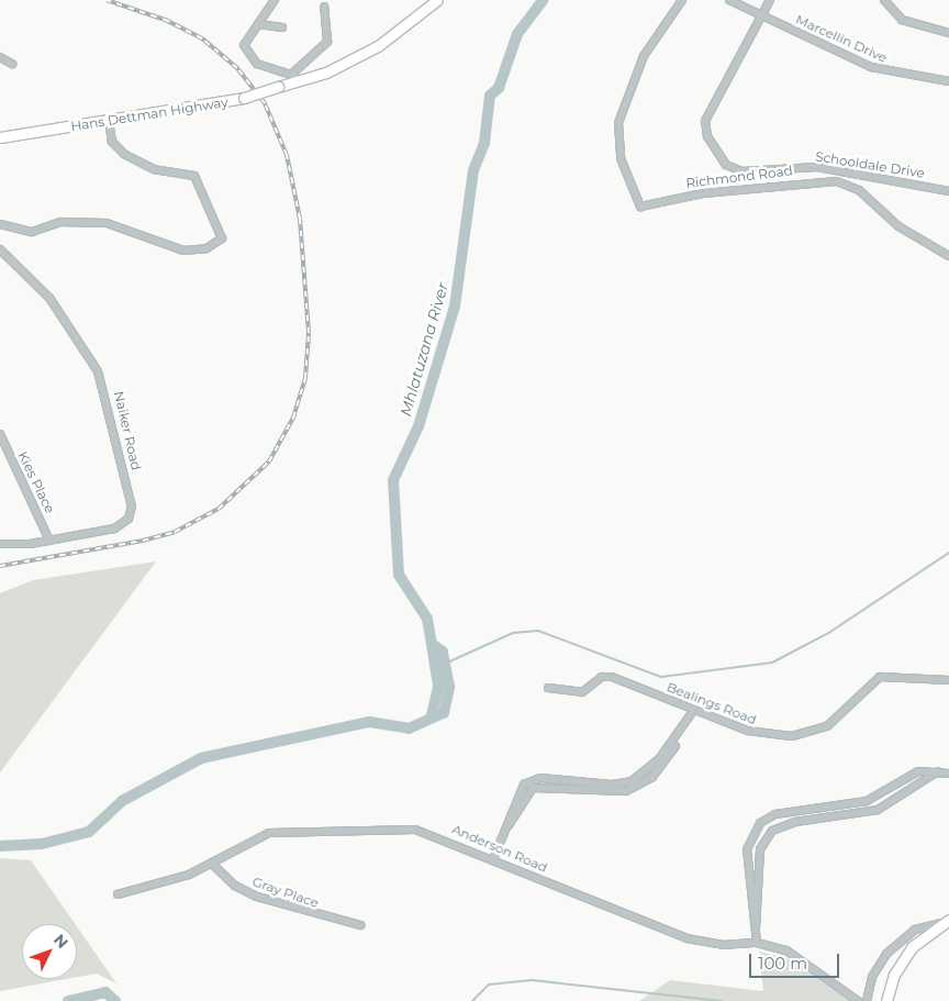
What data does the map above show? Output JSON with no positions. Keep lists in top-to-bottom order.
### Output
{
  "streets": {
    "street": [
      "Marcellin Drive",
      "Hans Dettman Highway",
      "Schooldale Drive",
      "Richmond Road",
      "Naiker Road",
      "Kies Place",
      "Bealings Road",
      "Anderson Road",
      "Gray Place"
    ]
  },
  "crossings": [
    ["Marcellin Drive", "Schooldale Drive"],
    ["Naiker Road", "Kies Place"],
    ["Anderson Road", "Gray Place"]
  ],
  "water": ["Mhlatuzana River"],
  "scale_bar": "100 m",
  "north": "top right"
}
